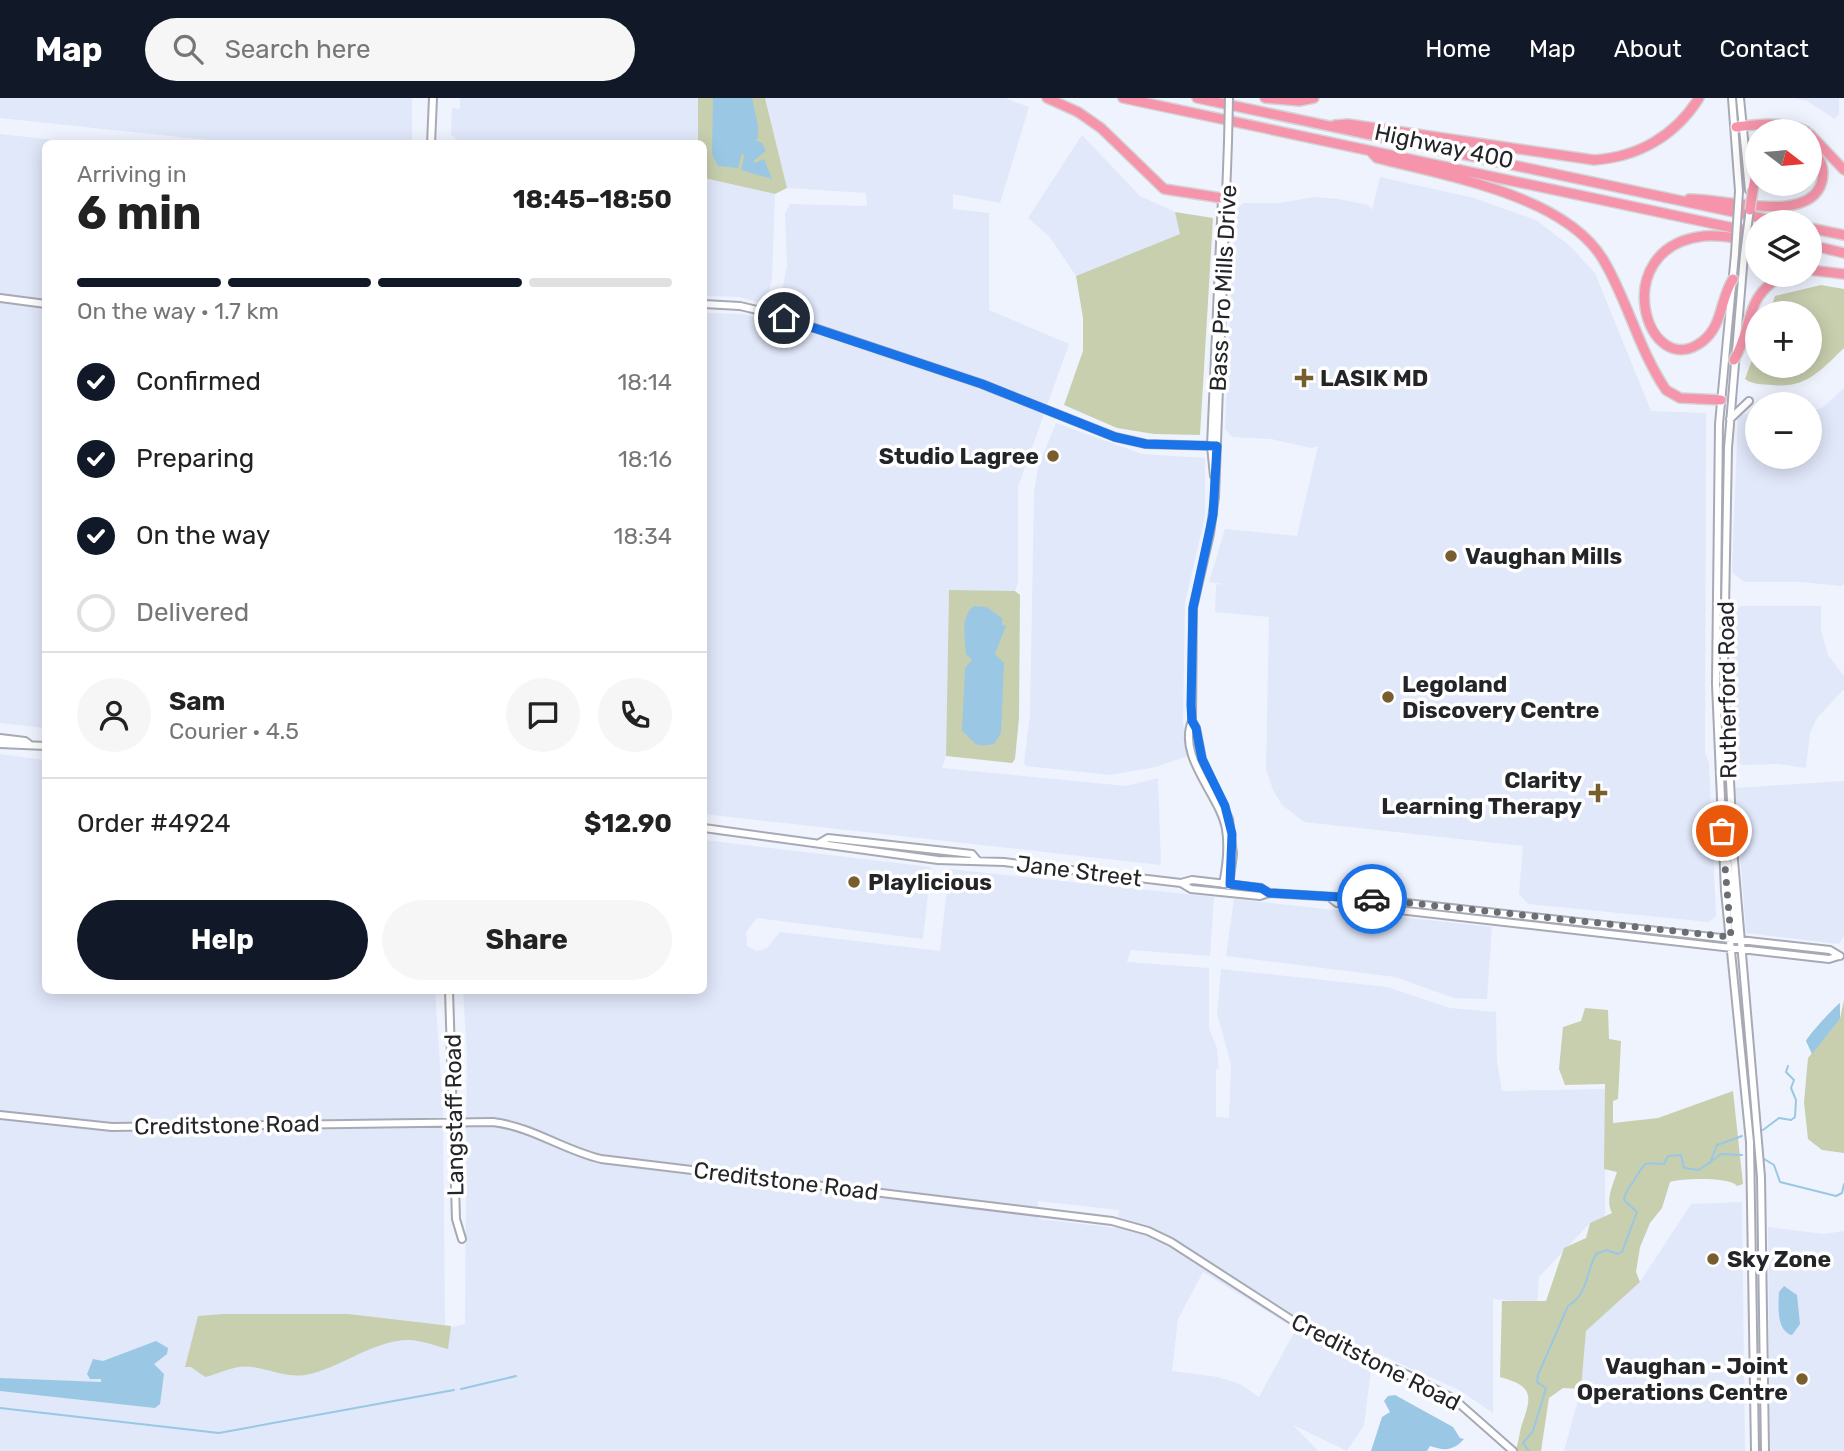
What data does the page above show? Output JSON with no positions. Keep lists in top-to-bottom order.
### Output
{
  "streets": {
    "highway": ["Highway 400"],
    "main road": [
      "Bass Pro Mills Drive",
      "Rutherford Road",
      "Jane Street",
      "Langstaff Road",
      "Creditstone Road"
    ]
  },
  "crossings": [
    ["Bass Pro Mills Drive", "Jane Street"],
    ["Rutherford Road", "Jane Street"],
    ["Langstaff Road", "Creditstone Road"]
  ],
  "places": {
    "health": ["LASIK MD", "Clarity Learning Therapy"],
    "other": [
      "Studio Lagree",
      "Vaughan Mills",
      "Legoland Discovery Centre",
      "Playlicious",
      "Sky Zone",
      "Vaughan - Joint Operations Centre"
    ]
  },
  "north": "right",
  "page": {
    "header": "Map",
    "search": "Search here",
    "nav": [
      "Home",
      "Map",
      "About",
      "Contact"
    ],
    "map_buttons": ["+", "−"],
    "heading": ["6 min", "Arriving in", "18:45–18:50"],
    "panel": [
      "Sam",
      "Courier · 4.5",
      "Order #4924",
      "$12.90"
    ],
    "bar": "On the way · 1.7 km",
    "list": [
      ["Confirmed", "18:14"],
      ["Preparing", "18:16"],
      ["On the way", "18:34"],
      "Delivered"
    ],
    "buttons": ["Help", "Share"]
  }
}
